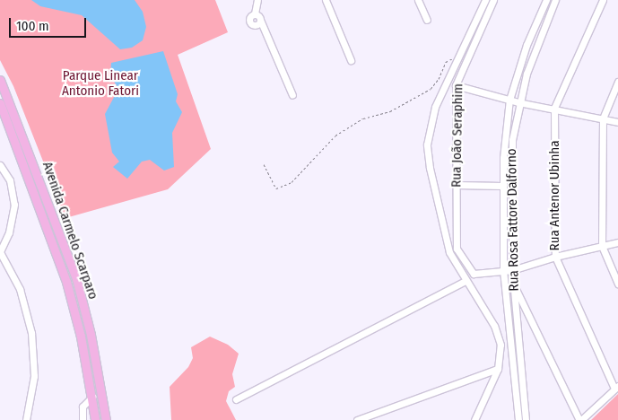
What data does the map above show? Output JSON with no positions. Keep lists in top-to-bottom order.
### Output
{
  "streets": {
    "main road": ["Avenida Carmelo Scarparo"],
    "street": ["Rua João Seraphim", "Rua Antenor Ubinha", "Rua Rosa Fattore Dalforno"]
  },
  "crossings": [
    ["Rua João Seraphim", "Rua Rosa Fattore Dalforno"]
  ],
  "parks": ["Parque Linear Antonio Fatori"],
  "scale_bar": "100 m"
}
